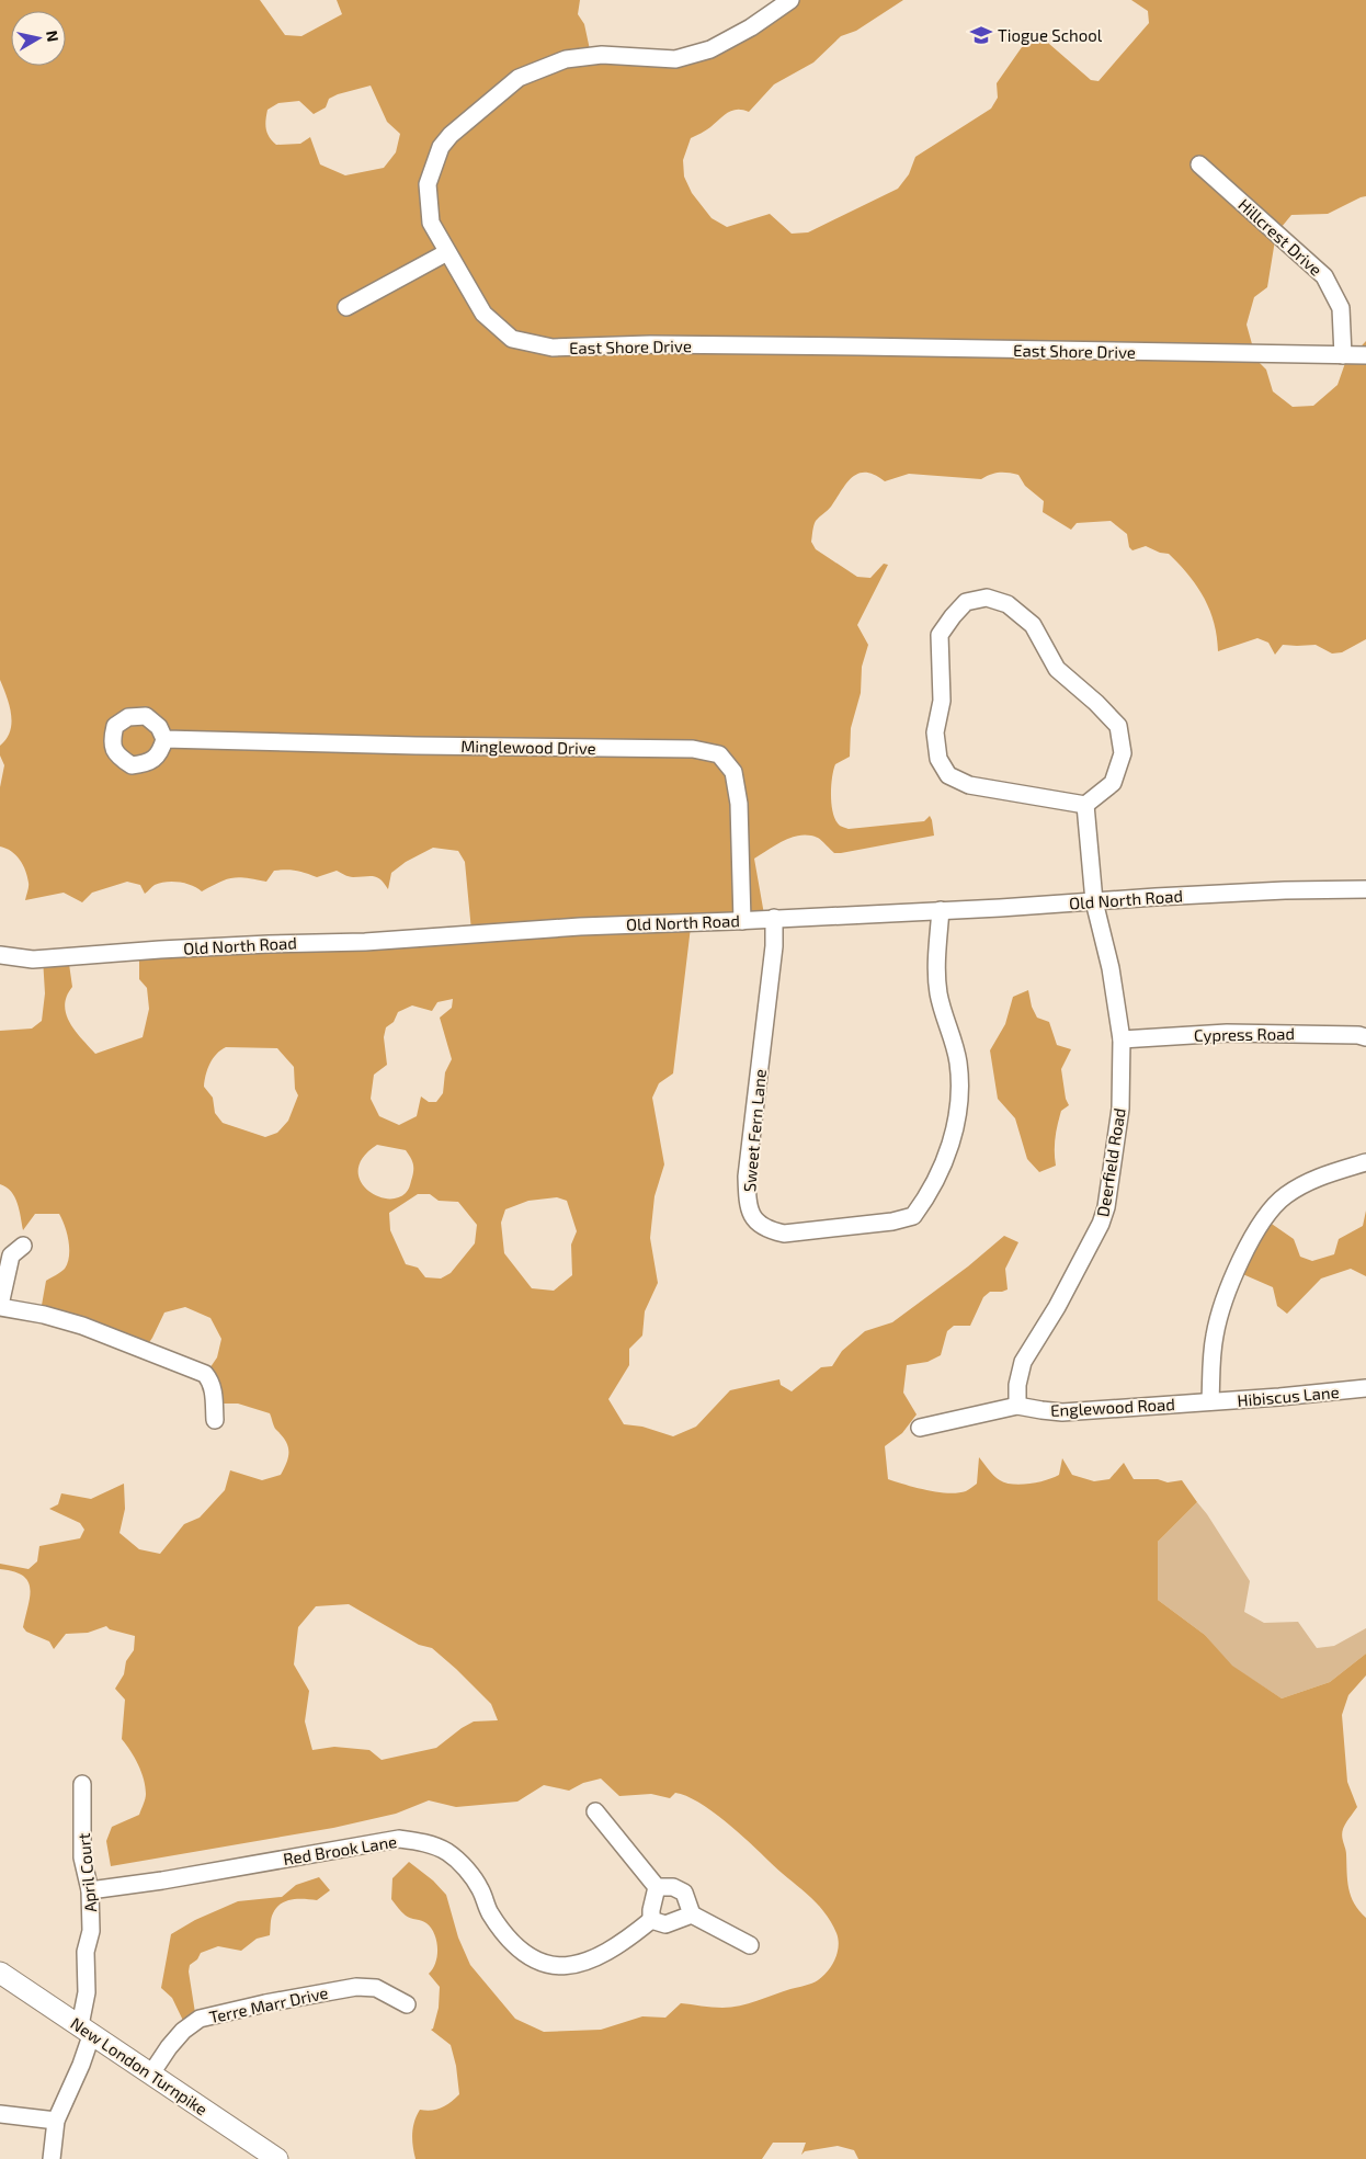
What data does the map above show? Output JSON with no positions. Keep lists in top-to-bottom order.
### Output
{
  "streets": {
    "main road": ["New London Turnpike"],
    "street": [
      "Hillcrest Drive",
      "East Shore Drive",
      "Minglewood Drive",
      "Old North Road",
      "Cypress Road",
      "Sweet Fern Lane",
      "Deerfield Road",
      "Hibiscus Lane",
      "Englewood Road",
      "Red Brook Lane",
      "April Court",
      "Terre Marr Drive"
    ]
  },
  "crossings": [
    ["Hillcrest Drive", "East Shore Drive"],
    ["Minglewood Drive", "Old North Road"],
    ["Old North Road", "Sweet Fern Lane"],
    ["Old North Road", "Deerfield Road"],
    ["Cypress Road", "Deerfield Road"],
    ["Deerfield Road", "Englewood Road"],
    ["Hibiscus Lane", "Englewood Road"],
    ["Red Brook Lane", "April Court"],
    ["April Court", "New London Turnpike"],
    ["Terre Marr Drive", "New London Turnpike"]
  ],
  "places": {
    "school or university": ["Tiogue School"]
  },
  "north": "right"
}
